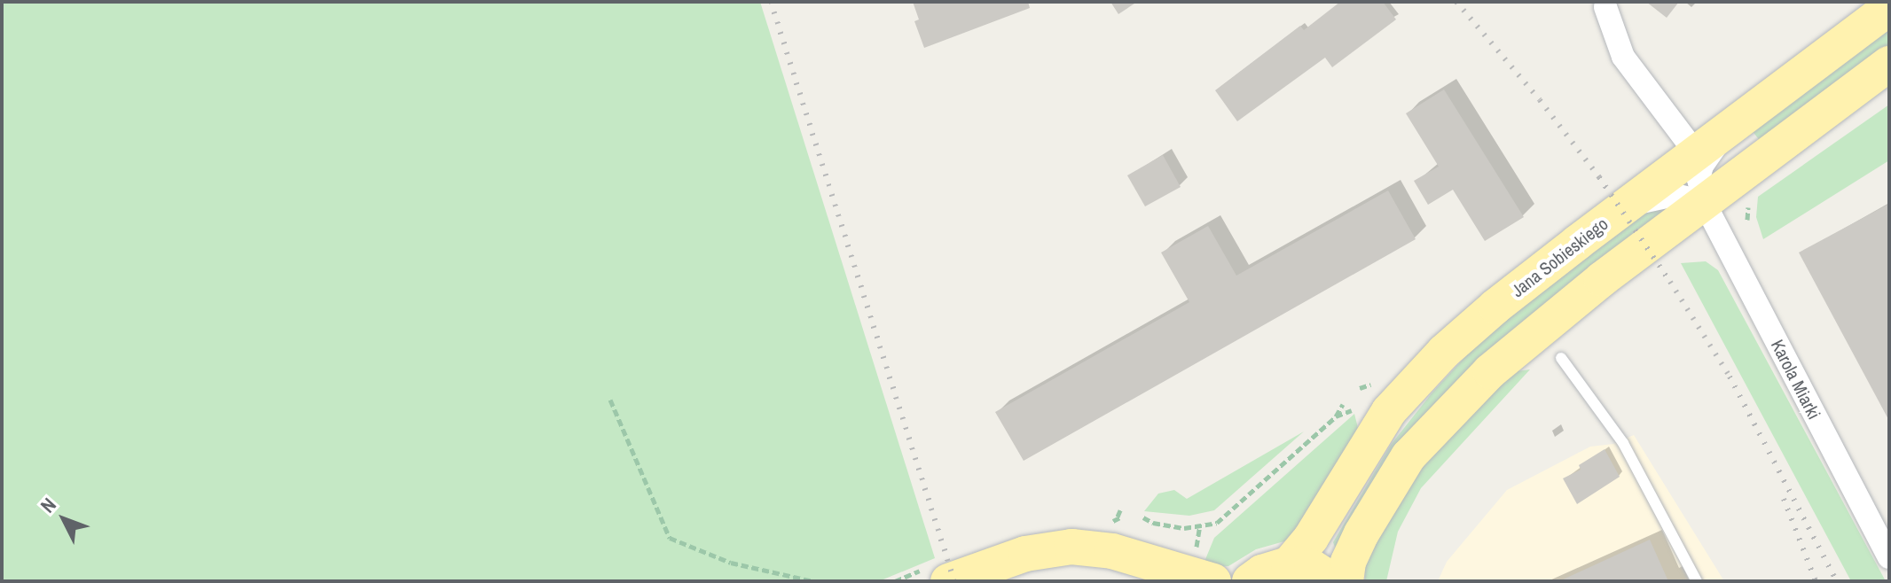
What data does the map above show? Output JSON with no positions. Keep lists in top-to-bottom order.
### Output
{
  "streets": {
    "main road": ["Jana Sobieskiego"],
    "street": ["Karola Miarki"]
  },
  "crossings": [
    ["Jana Sobieskiego", "Karola Miarki"]
  ],
  "north": "top left"
}
